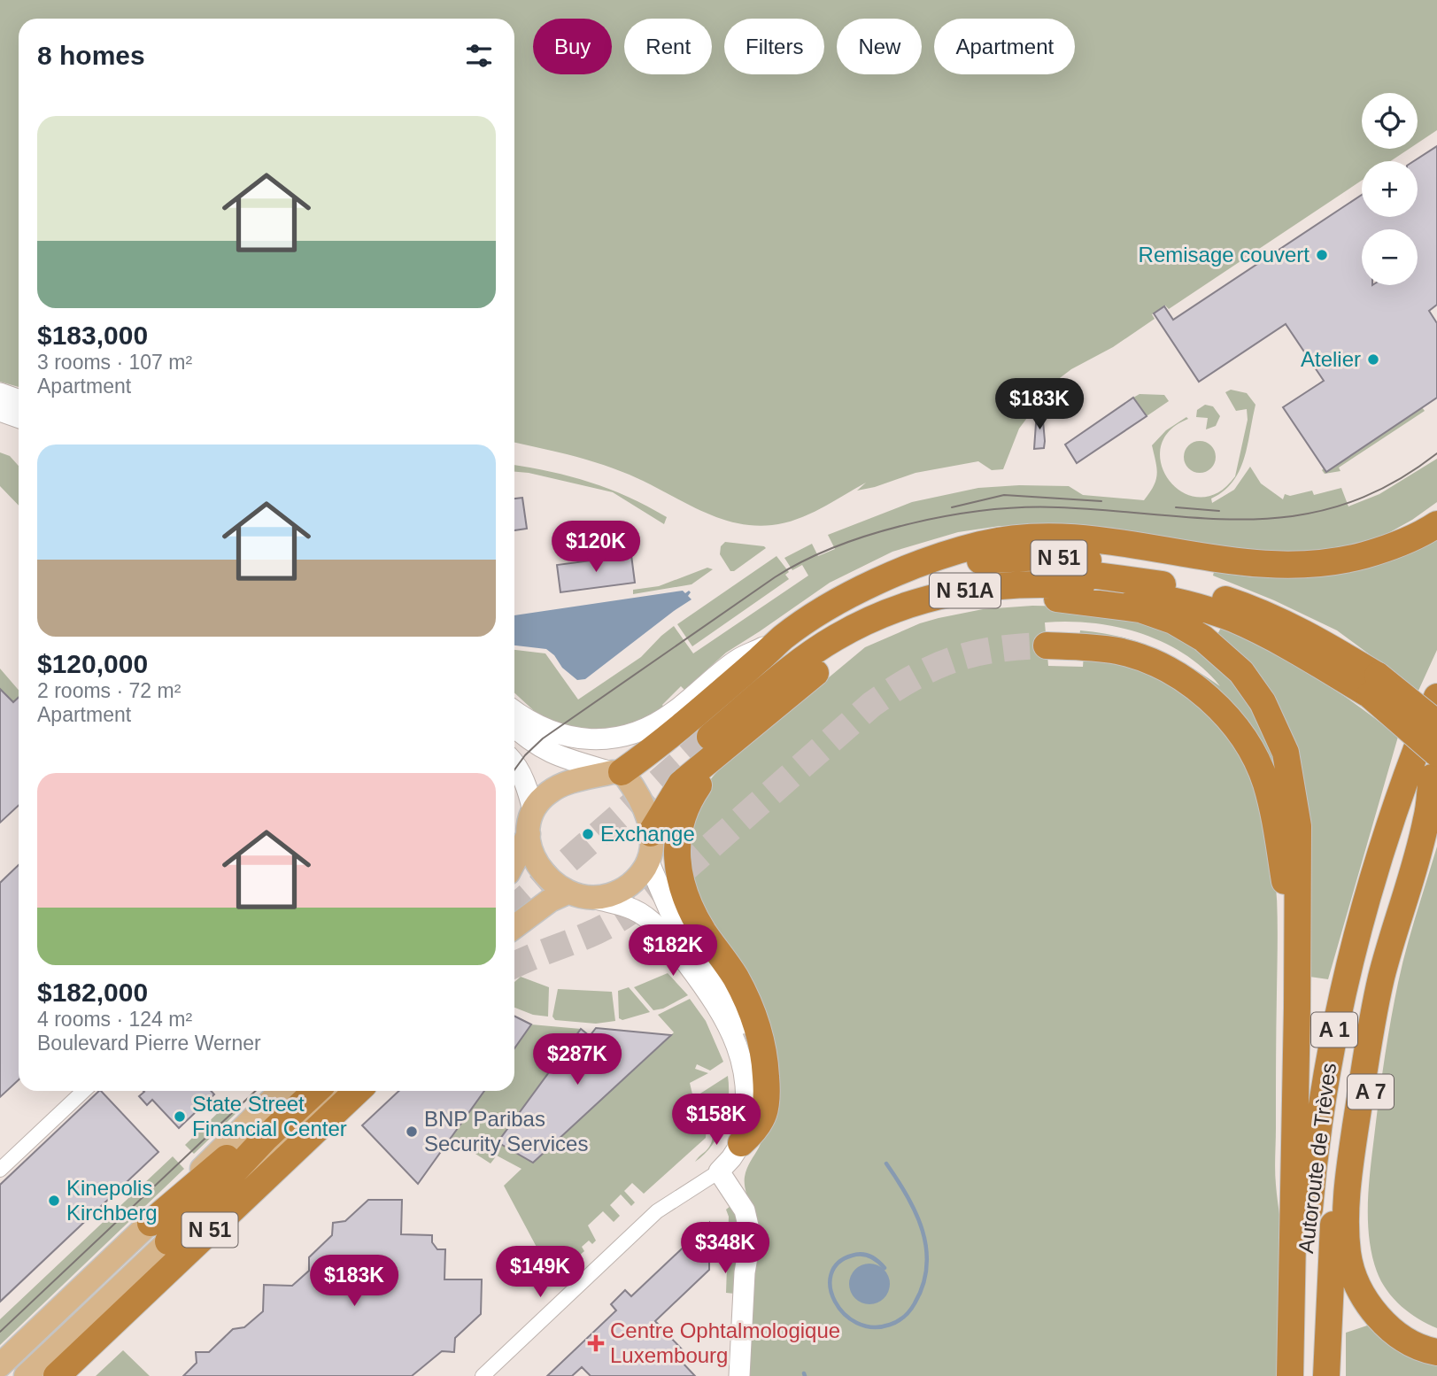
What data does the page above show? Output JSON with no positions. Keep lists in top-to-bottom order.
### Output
{
  "streets": {
    "highway": [
      "N 51",
      "N 51A",
      "A 1",
      "A 7",
      "Autoroute de Trèves"
    ]
  },
  "crossings": [
    ["N 51", "N 51A"],
    ["N 51", "A 1"],
    ["A 1", "Autoroute de Trèves"]
  ],
  "places": {
    "other": [
      "Remisage couvert",
      "Atelier",
      "Exchange",
      "State Street Financial Center",
      "BNP Paribas Security Services",
      "Kinepolis Kirchberg"
    ],
    "health": ["Centre Ophtalmologique Luxembourg"]
  },
  "page": {
    "chip": [
      "Buy",
      "Rent",
      "Filters",
      "New",
      "Apartment"
    ],
    "heading": "8 homes",
    "map_buttons": ["+", "−"],
    "list": [
      {
        "name": "$183,000",
        "note": "3 rooms · 107 m² · Apartment"
      },
      {
        "name": "$120,000",
        "note": "2 rooms · 72 m² · Apartment"
      },
      {
        "name": "$182,000",
        "note": "4 rooms · 124 m² · Boulevard Pierre Werner"
      }
    ],
    "price": [
      "$183K",
      "$120K",
      "$182K",
      "$287K",
      "$158K",
      "$348K",
      "$149K",
      "$183K"
    ]
  }
}
